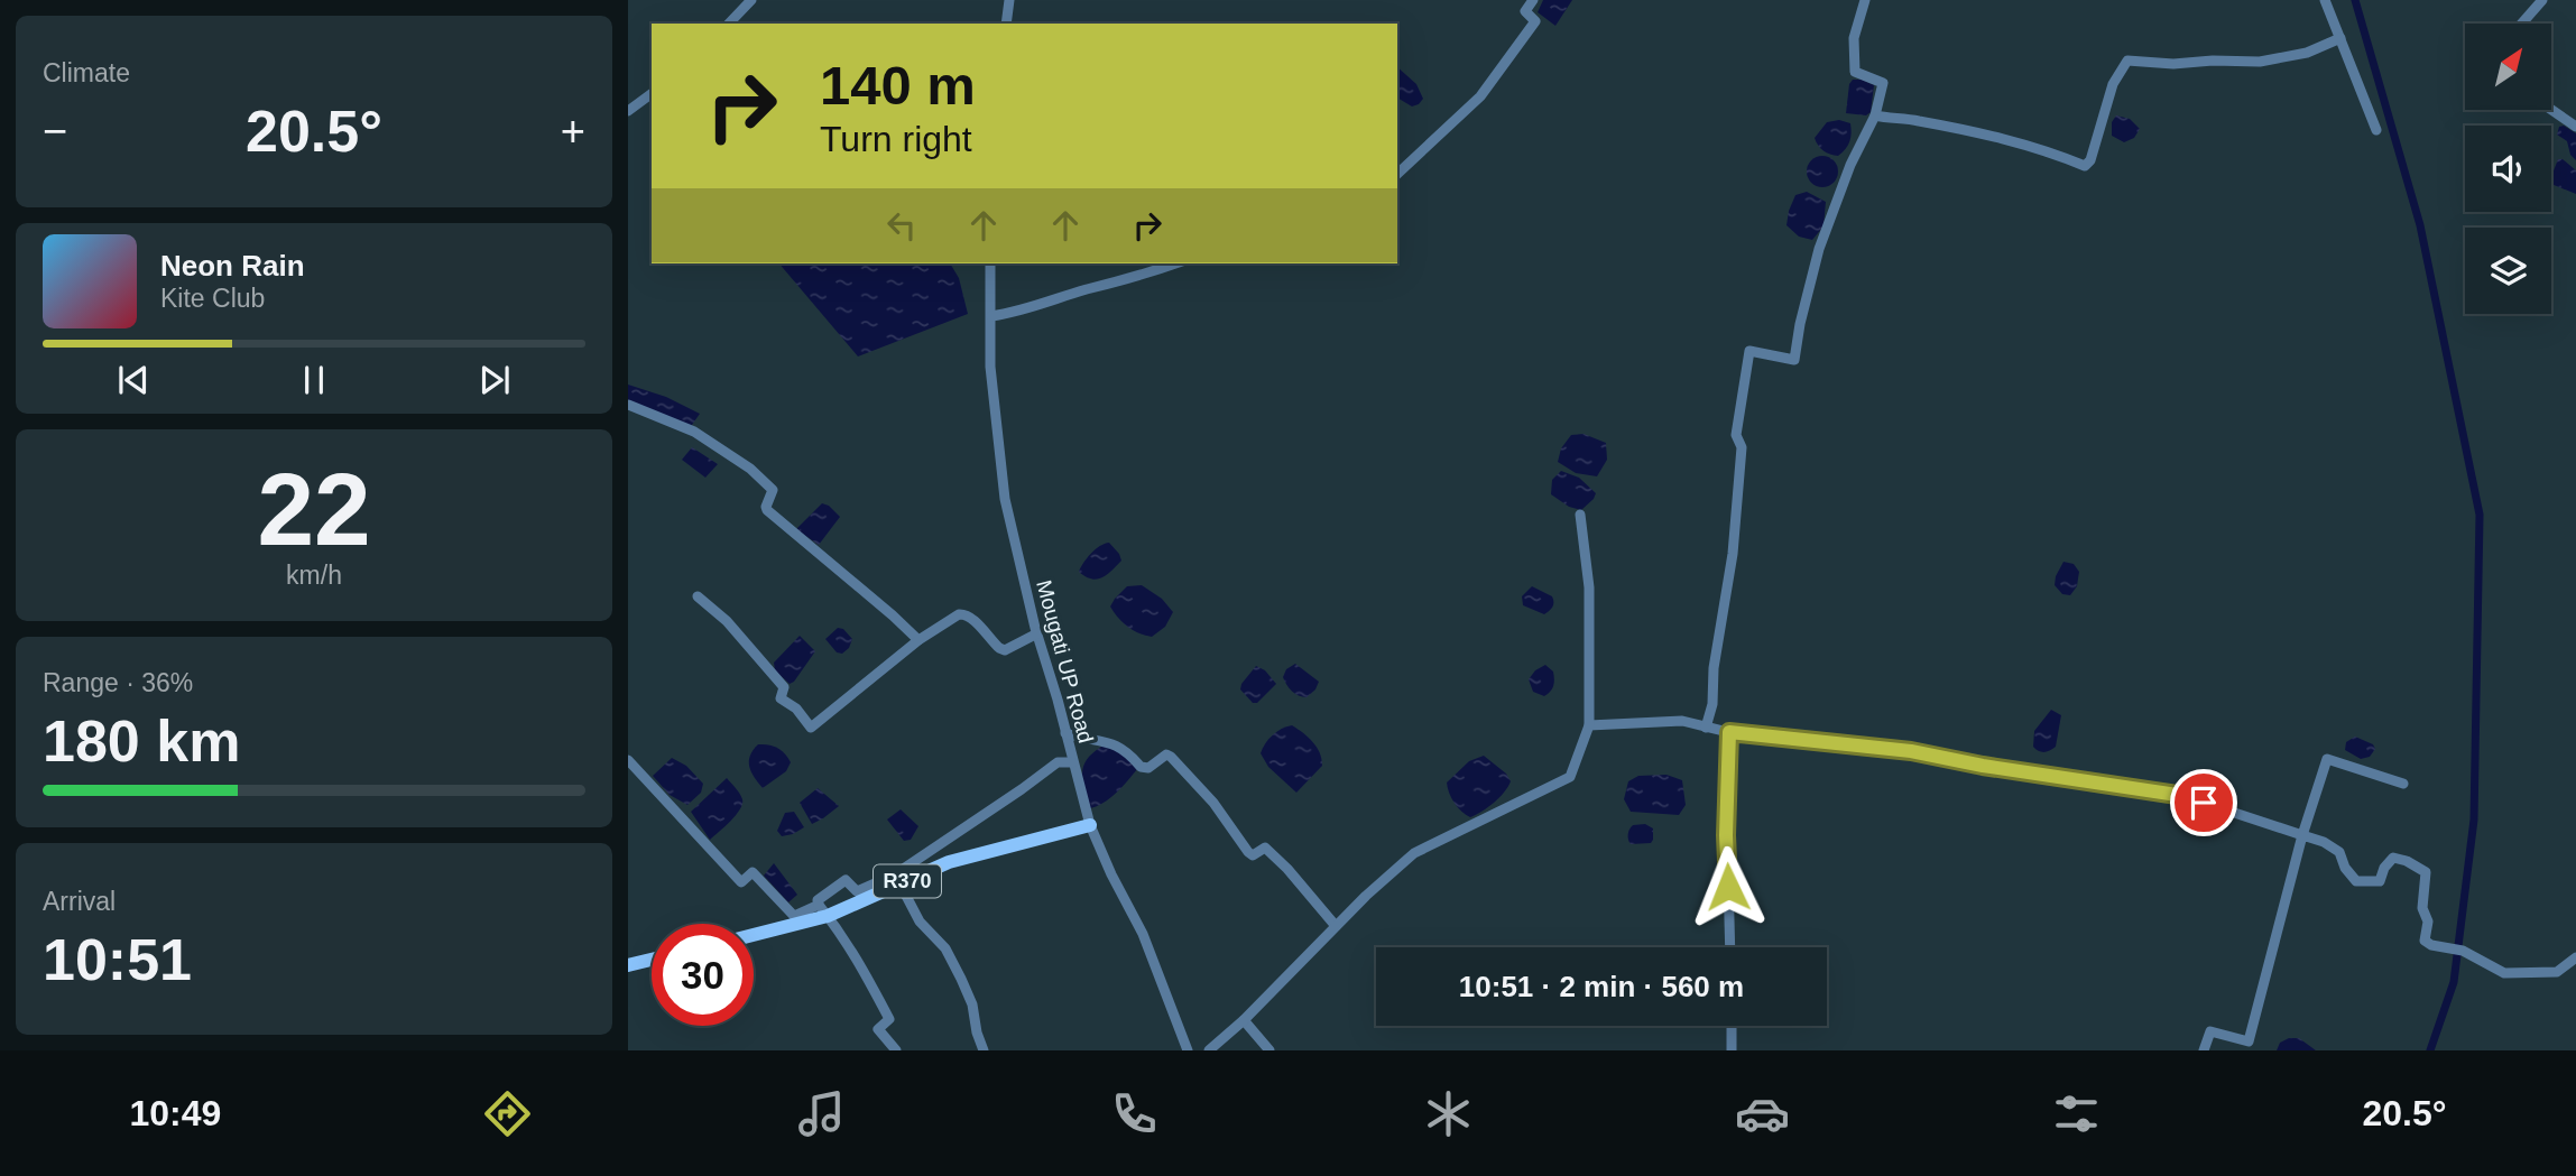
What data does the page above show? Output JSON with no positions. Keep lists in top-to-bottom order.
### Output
{
  "streets": {
    "main road": ["R370"],
    "street": ["Mougati UP Road"]
  },
  "crossings": [
    ["Mougati UP Road", "R370"]
  ],
  "north": "top right",
  "page": {
    "tile": [
      "Climate",
      ["22", "km/h"],
      ["Range · 36%", "180 km"],
      ["Arrival", "10:51"]
    ],
    "turn": ["140 m", "Turn right"],
    "heat": ["−", "20.5°", "+"],
    "song": ["Neon Rain", "Kite Club"],
    "limit": "30",
    "trip": "10:51 · 2 min · 560 m",
    "tabs": ["10:49", "20.5°"]
  }
}
